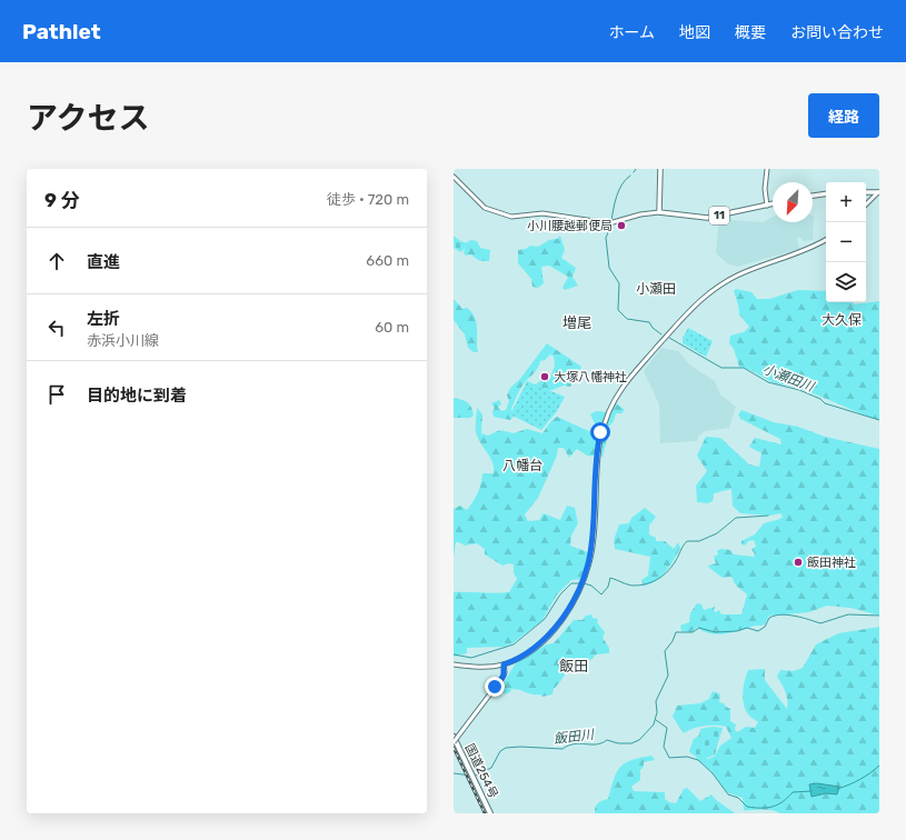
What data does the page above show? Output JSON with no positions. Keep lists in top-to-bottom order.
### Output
{
  "streets": {
    "highway": ["国道254号"],
    "main road": ["11"]
  },
  "districts": [
    "小瀬田",
    "大久保",
    "増尾",
    "八幡台",
    "飯田"
  ],
  "water": ["小瀬田川", "飯田川"],
  "places": ["小川腰越郵便局", "大塚八幡神社", "飯田神社"],
  "north": "bottom left",
  "page": {
    "header": "Pathlet",
    "nav": [
      "ホーム",
      "地図",
      "概要",
      "お問い合わせ"
    ],
    "title": "アクセス",
    "buttons": "経路",
    "heading": ["9 分", "徒歩 · 720 m"],
    "map_buttons": ["+", "−"],
    "list": [
      ["直進", "660 m"],
      ["左折", "赤浜小川線", "60 m"],
      "目的地に到着"
    ]
  }
}
